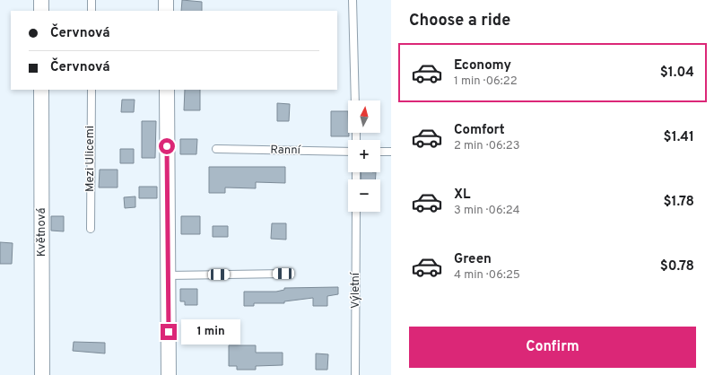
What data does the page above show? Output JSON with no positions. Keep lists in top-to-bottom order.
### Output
{
  "streets": {
    "street": ["Květnová"],
    "lane": ["Ranní", "Mezi Ulicemi", "Výletní"]
  },
  "north": "top",
  "page": {
    "heading": "Choose a ride",
    "banner": ["Červnová", "Červnová"],
    "list": [
      {
        "name": "Economy",
        "note": "1 min · 06:22",
        "value": "$1.04"
      },
      {
        "name": "Comfort",
        "note": "2 min · 06:23",
        "value": "$1.41"
      },
      {
        "name": "XL",
        "note": "3 min · 06:24",
        "value": "$1.78"
      },
      {
        "name": "Green",
        "note": "4 min · 06:25",
        "value": "$0.78"
      }
    ],
    "map_buttons": ["+", "−"],
    "bubble": "1 min",
    "buttons": "Confirm"
  }
}
